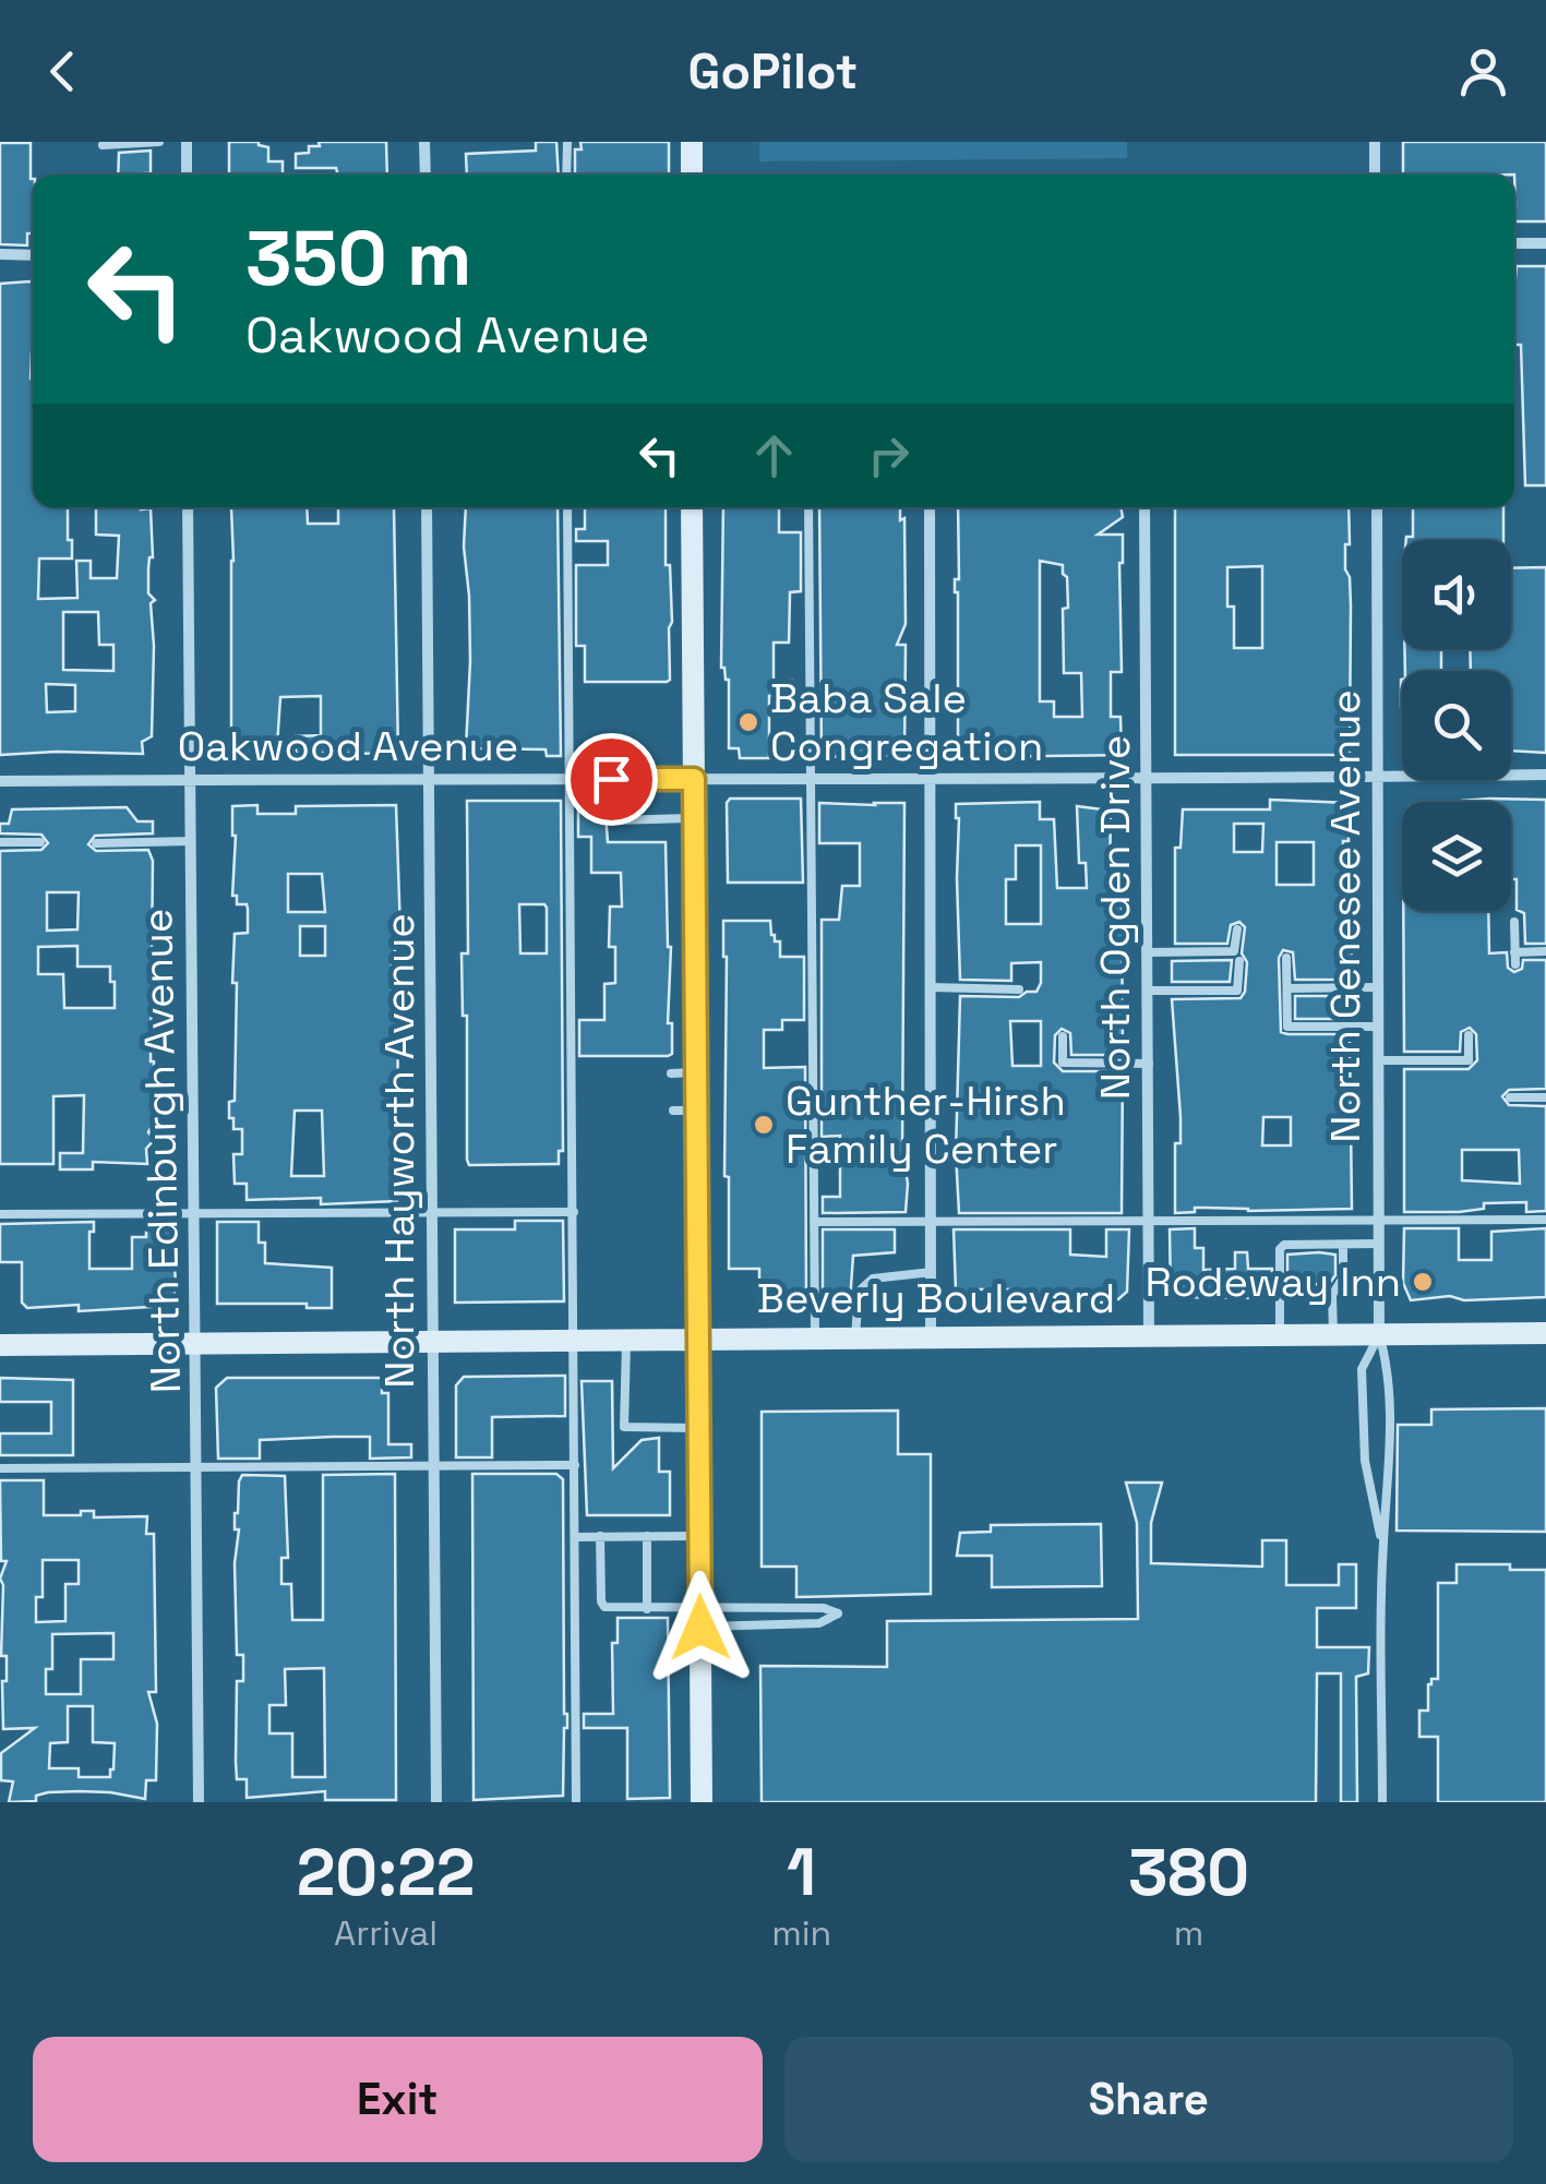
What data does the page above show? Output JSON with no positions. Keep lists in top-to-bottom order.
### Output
{
  "streets": {
    "main road": ["Beverly Boulevard"],
    "street": [
      "Oakwood Avenue",
      "North Genesee Avenue",
      "North Ogden Drive",
      "North Edinburgh Avenue",
      "North Hayworth Avenue"
    ]
  },
  "crossings": [
    ["Oakwood Avenue", "North Genesee Avenue"],
    ["Oakwood Avenue", "North Ogden Drive"],
    ["Oakwood Avenue", "North Edinburgh Avenue"],
    ["Oakwood Avenue", "North Hayworth Avenue"],
    ["North Genesee Avenue", "Beverly Boulevard"],
    ["North Ogden Drive", "Beverly Boulevard"],
    ["North Edinburgh Avenue", "Beverly Boulevard"],
    ["North Hayworth Avenue", "Beverly Boulevard"]
  ],
  "places": ["Baba Sale Congregation", "Gunther-Hirsh Family Center", "Rodeway Inn"],
  "page": {
    "header": "GoPilot",
    "turn": ["350 m", "Oakwood Avenue"],
    "eta": [
      "20:22",
      "Arrival",
      "1",
      "min",
      "380",
      "m"
    ],
    "buttons": ["Exit", "Share"]
  }
}
